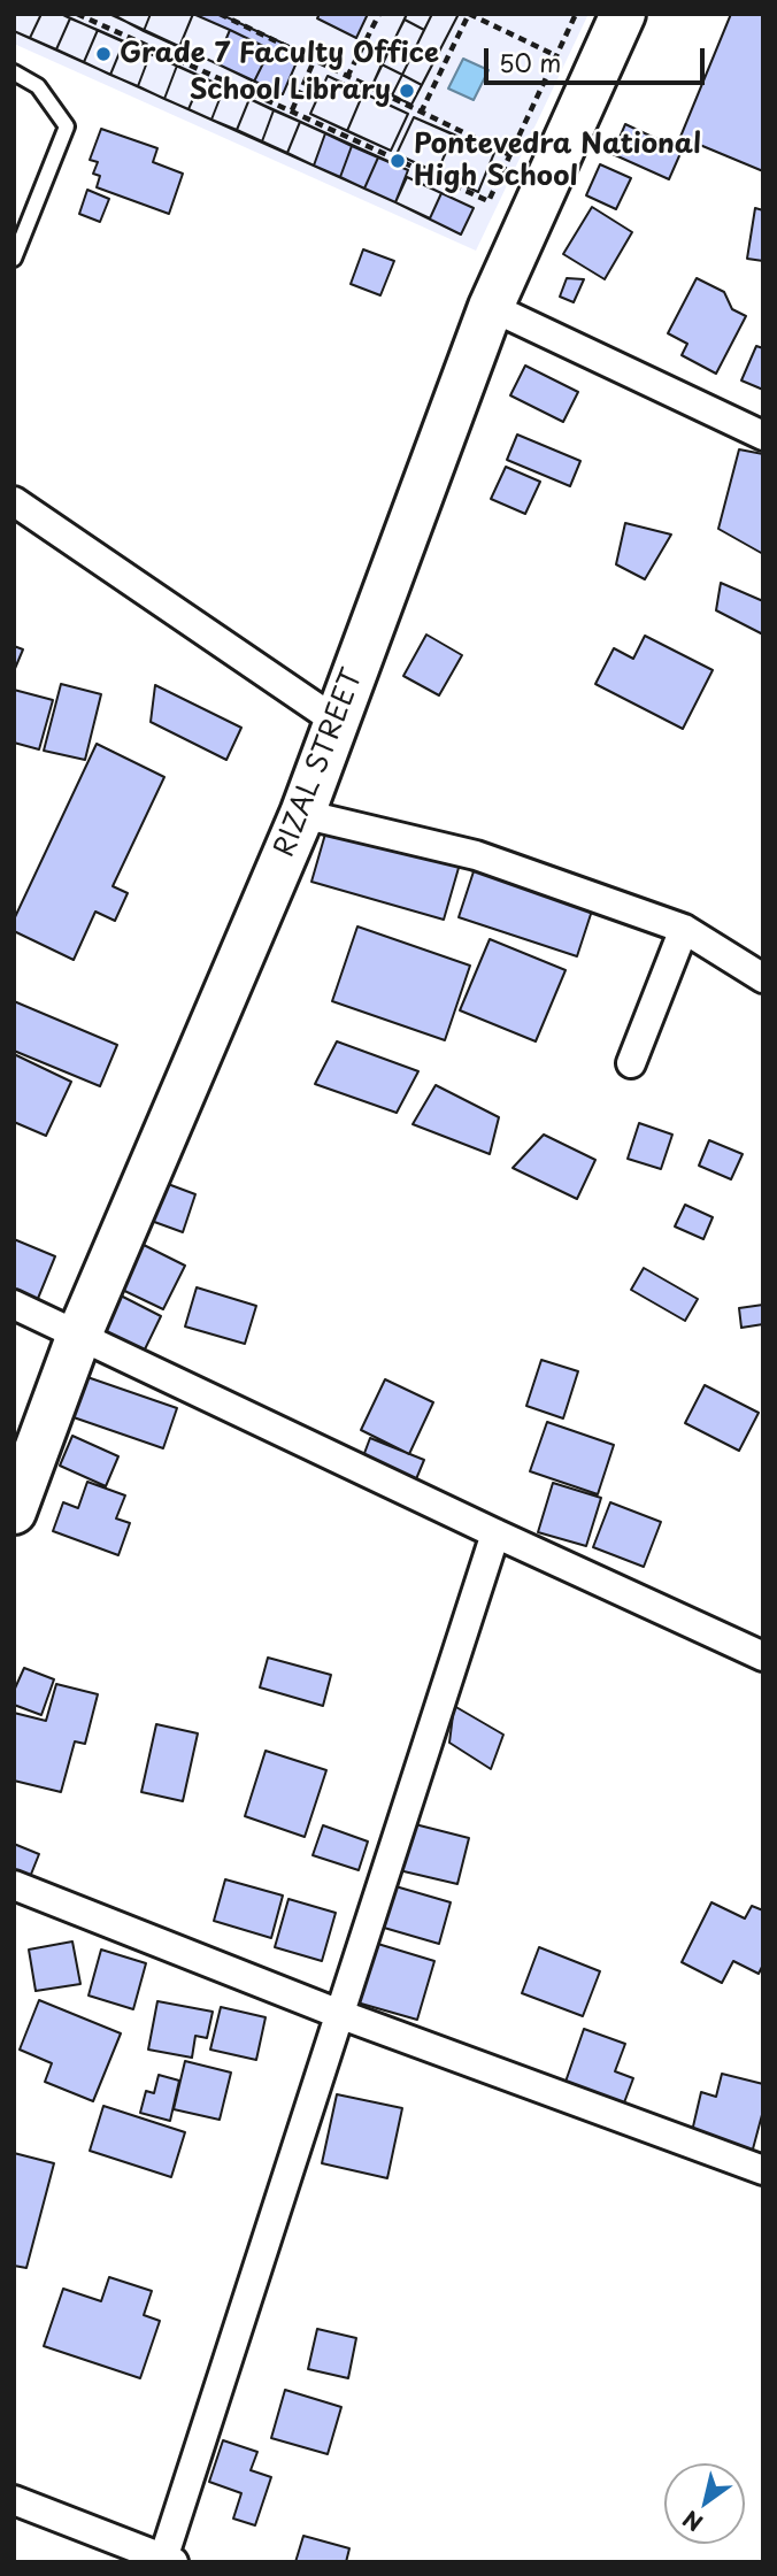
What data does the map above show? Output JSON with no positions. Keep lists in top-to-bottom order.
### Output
{
  "streets": {
    "highway": ["RIZAL STREET"]
  },
  "places": ["Grade 7 Faculty Office", "School Library", "Pontevedra National High School"],
  "scale_bar": "50 m",
  "north": "bottom left"
}
